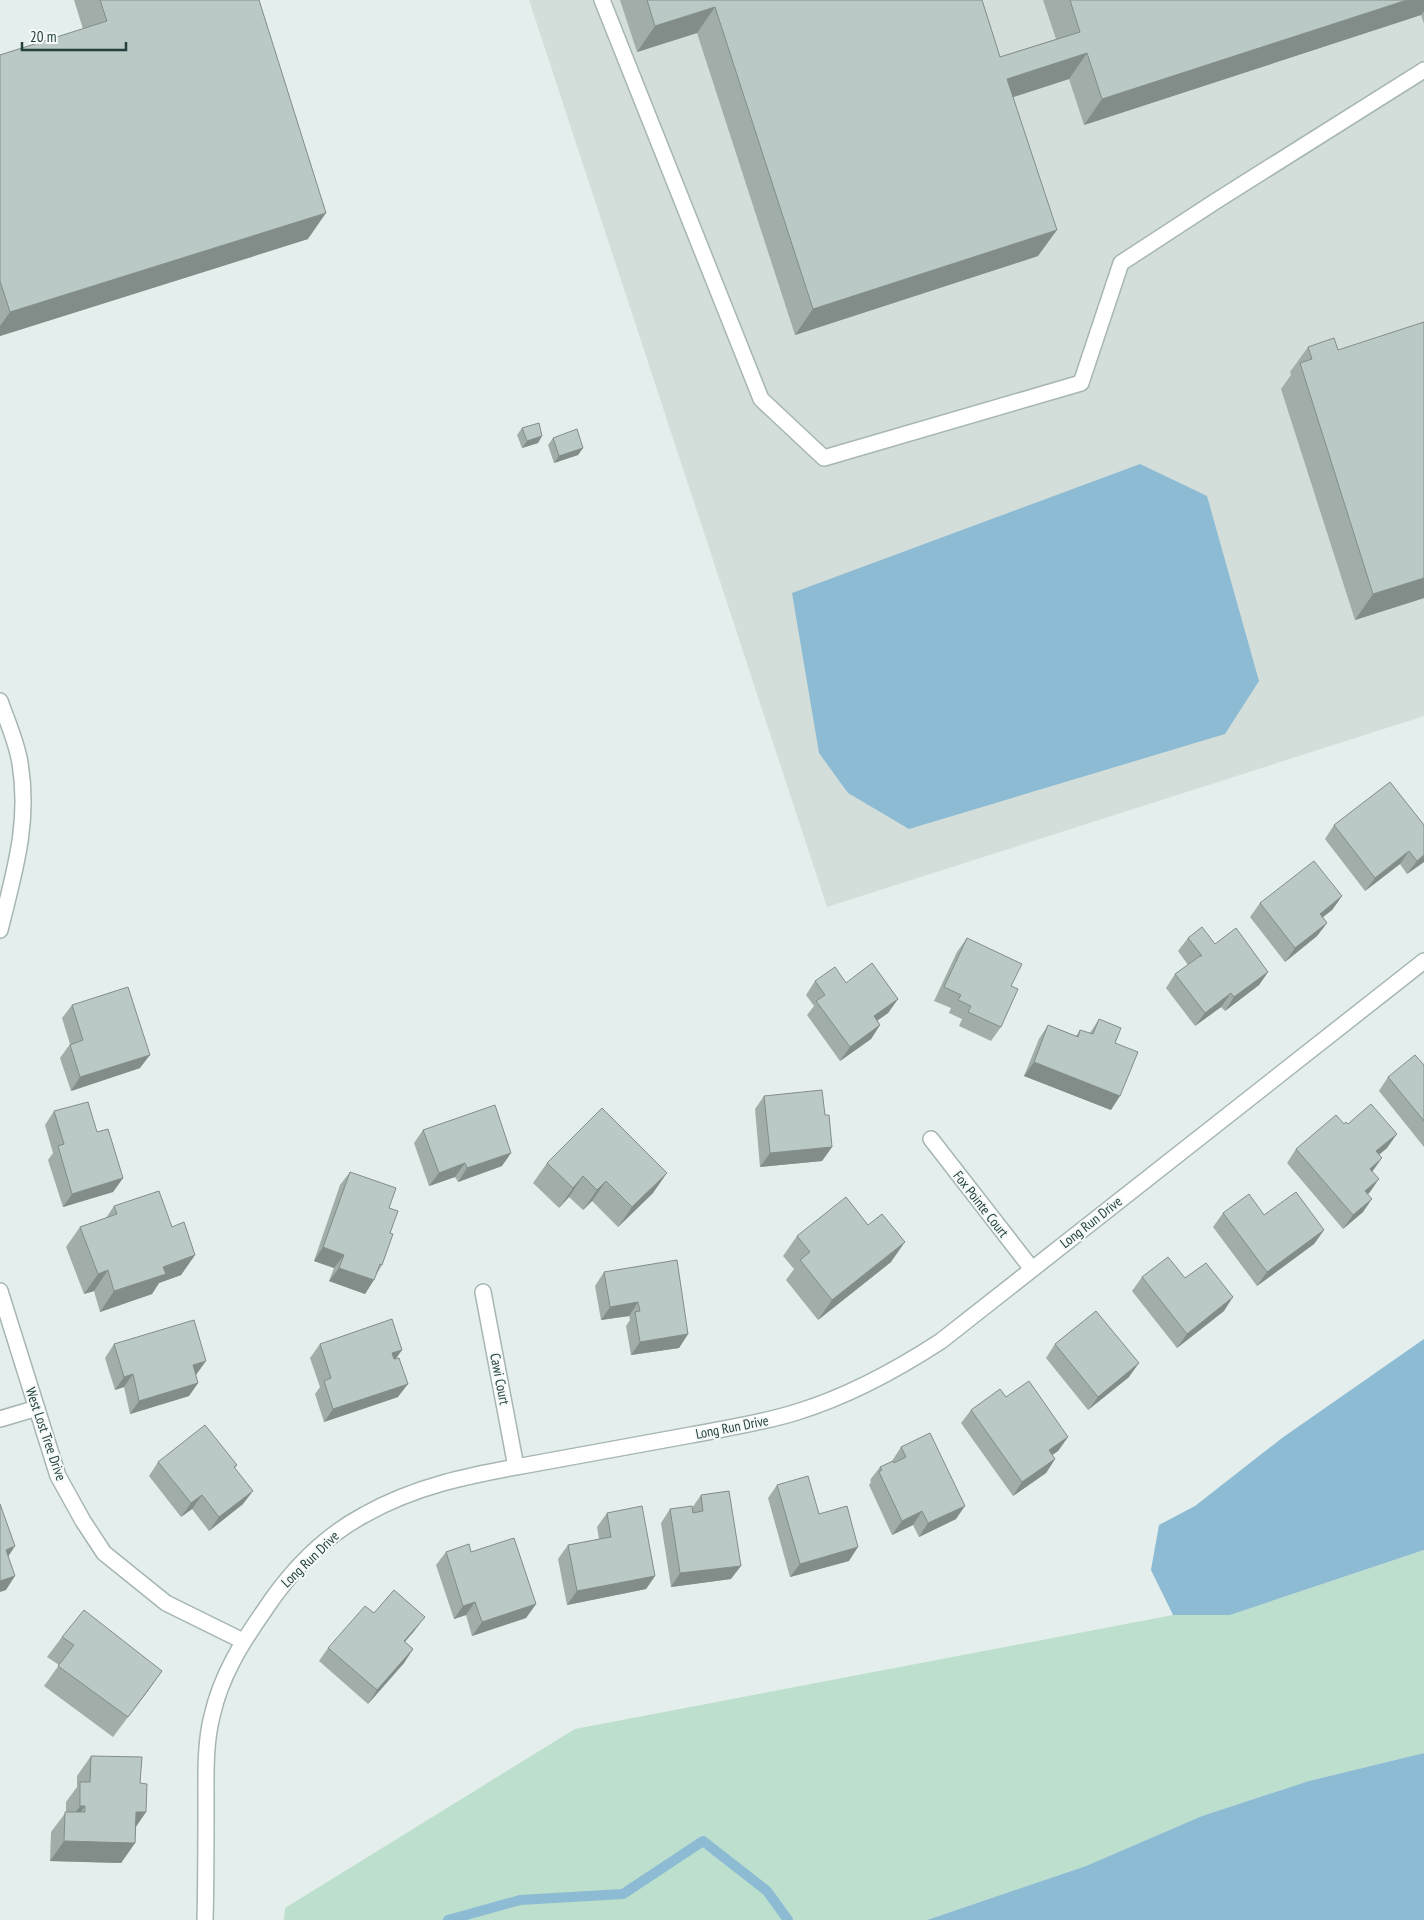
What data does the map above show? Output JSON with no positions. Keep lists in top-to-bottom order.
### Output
{
  "streets": {
    "street": [
      "Fox Pointe Court",
      "Long Run Drive",
      "Cawi Court",
      "West Lost Tree Drive"
    ]
  },
  "crossings": [
    ["Fox Pointe Court", "Long Run Drive"],
    ["Long Run Drive", "Cawi Court"],
    ["Long Run Drive", "West Lost Tree Drive"]
  ],
  "scale_bar": "20 m"
}
